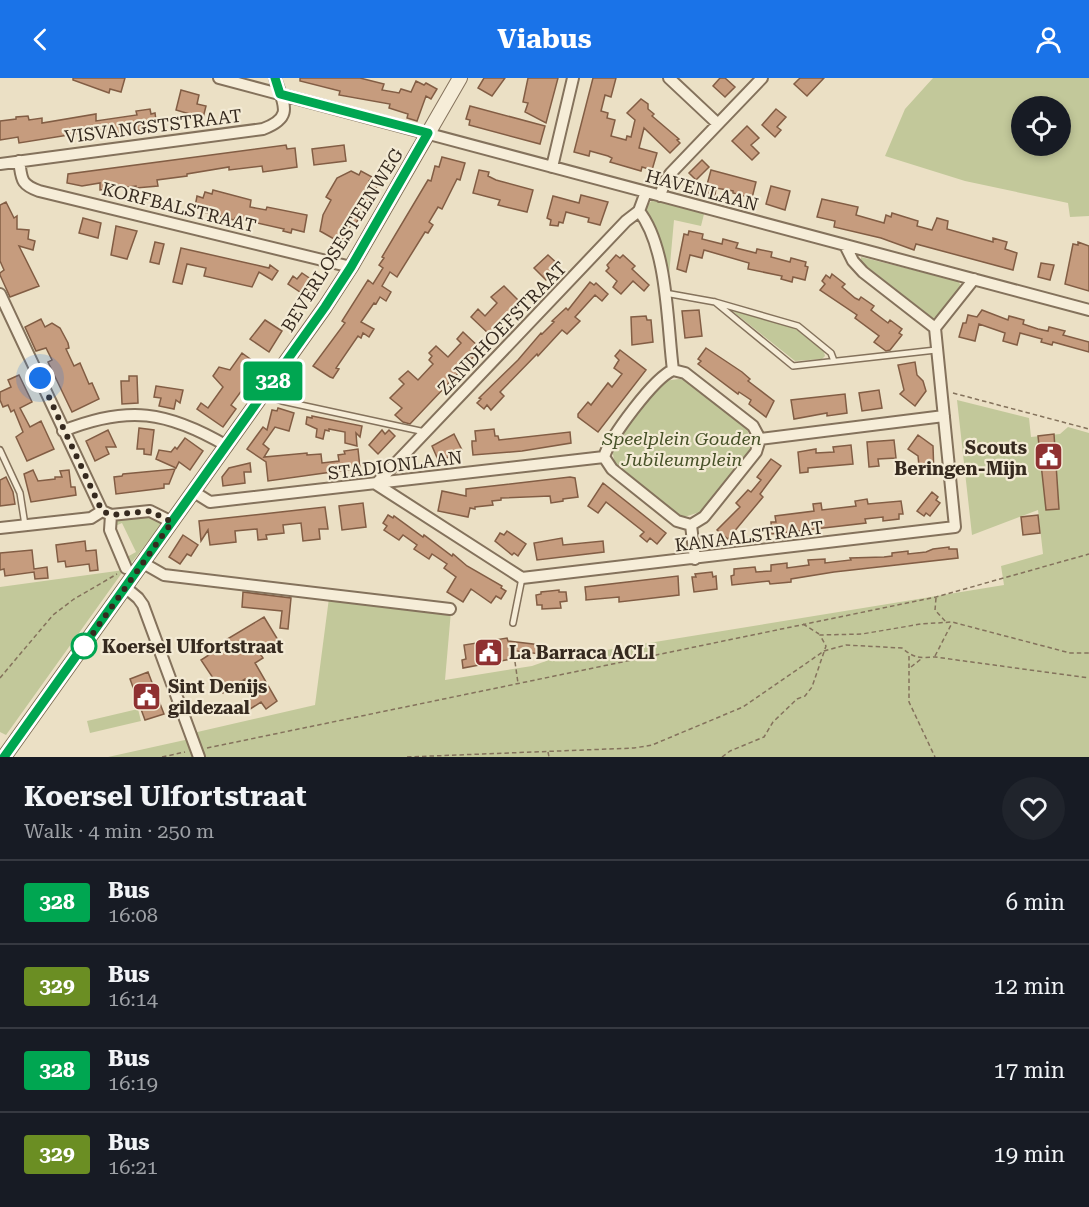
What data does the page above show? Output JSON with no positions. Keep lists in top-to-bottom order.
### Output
{
  "streets": {
    "street": [
      "VISVANGSTSTRAAT",
      "HAVENLAAN",
      "KORFBALSTRAAT",
      "BEVERLOSESTEENWEG",
      "ZANDHOEFSTRAAT",
      "STADIONLAAN",
      "KANAALSTRAAT"
    ]
  },
  "crossings": [
    ["VISVANGSTSTRAAT", "HAVENLAAN"],
    ["VISVANGSTSTRAAT", "KORFBALSTRAAT"],
    ["HAVENLAAN", "BEVERLOSESTEENWEG"],
    ["KORFBALSTRAAT", "BEVERLOSESTEENWEG"],
    ["BEVERLOSESTEENWEG", "STADIONLAAN"],
    ["ZANDHOEFSTRAAT", "STADIONLAAN"]
  ],
  "parks": ["Speelplein Gouden Jubileumplein"],
  "places": {
    "public building": ["Scouts Beringen-Mijn", "La Barraca ACLI", "Sint Denijs gildezaal"],
    "other": ["Koersel Ulfortstraat"]
  },
  "lines": ["bus line 328"],
  "page": {
    "header": "Viabus",
    "on_map": "328",
    "heading": ["Koersel Ulfortstraat", "Walk · 4 min · 250 m"],
    "list": [
      {
        "mark": "328",
        "name": "Bus",
        "note": "16:08",
        "value": "6 min"
      },
      {
        "mark": "329",
        "name": "Bus",
        "note": "16:14",
        "value": "12 min"
      },
      {
        "mark": "328",
        "name": "Bus",
        "note": "16:19",
        "value": "17 min"
      },
      {
        "mark": "329",
        "name": "Bus",
        "note": "16:21",
        "value": "19 min"
      }
    ]
  }
}
